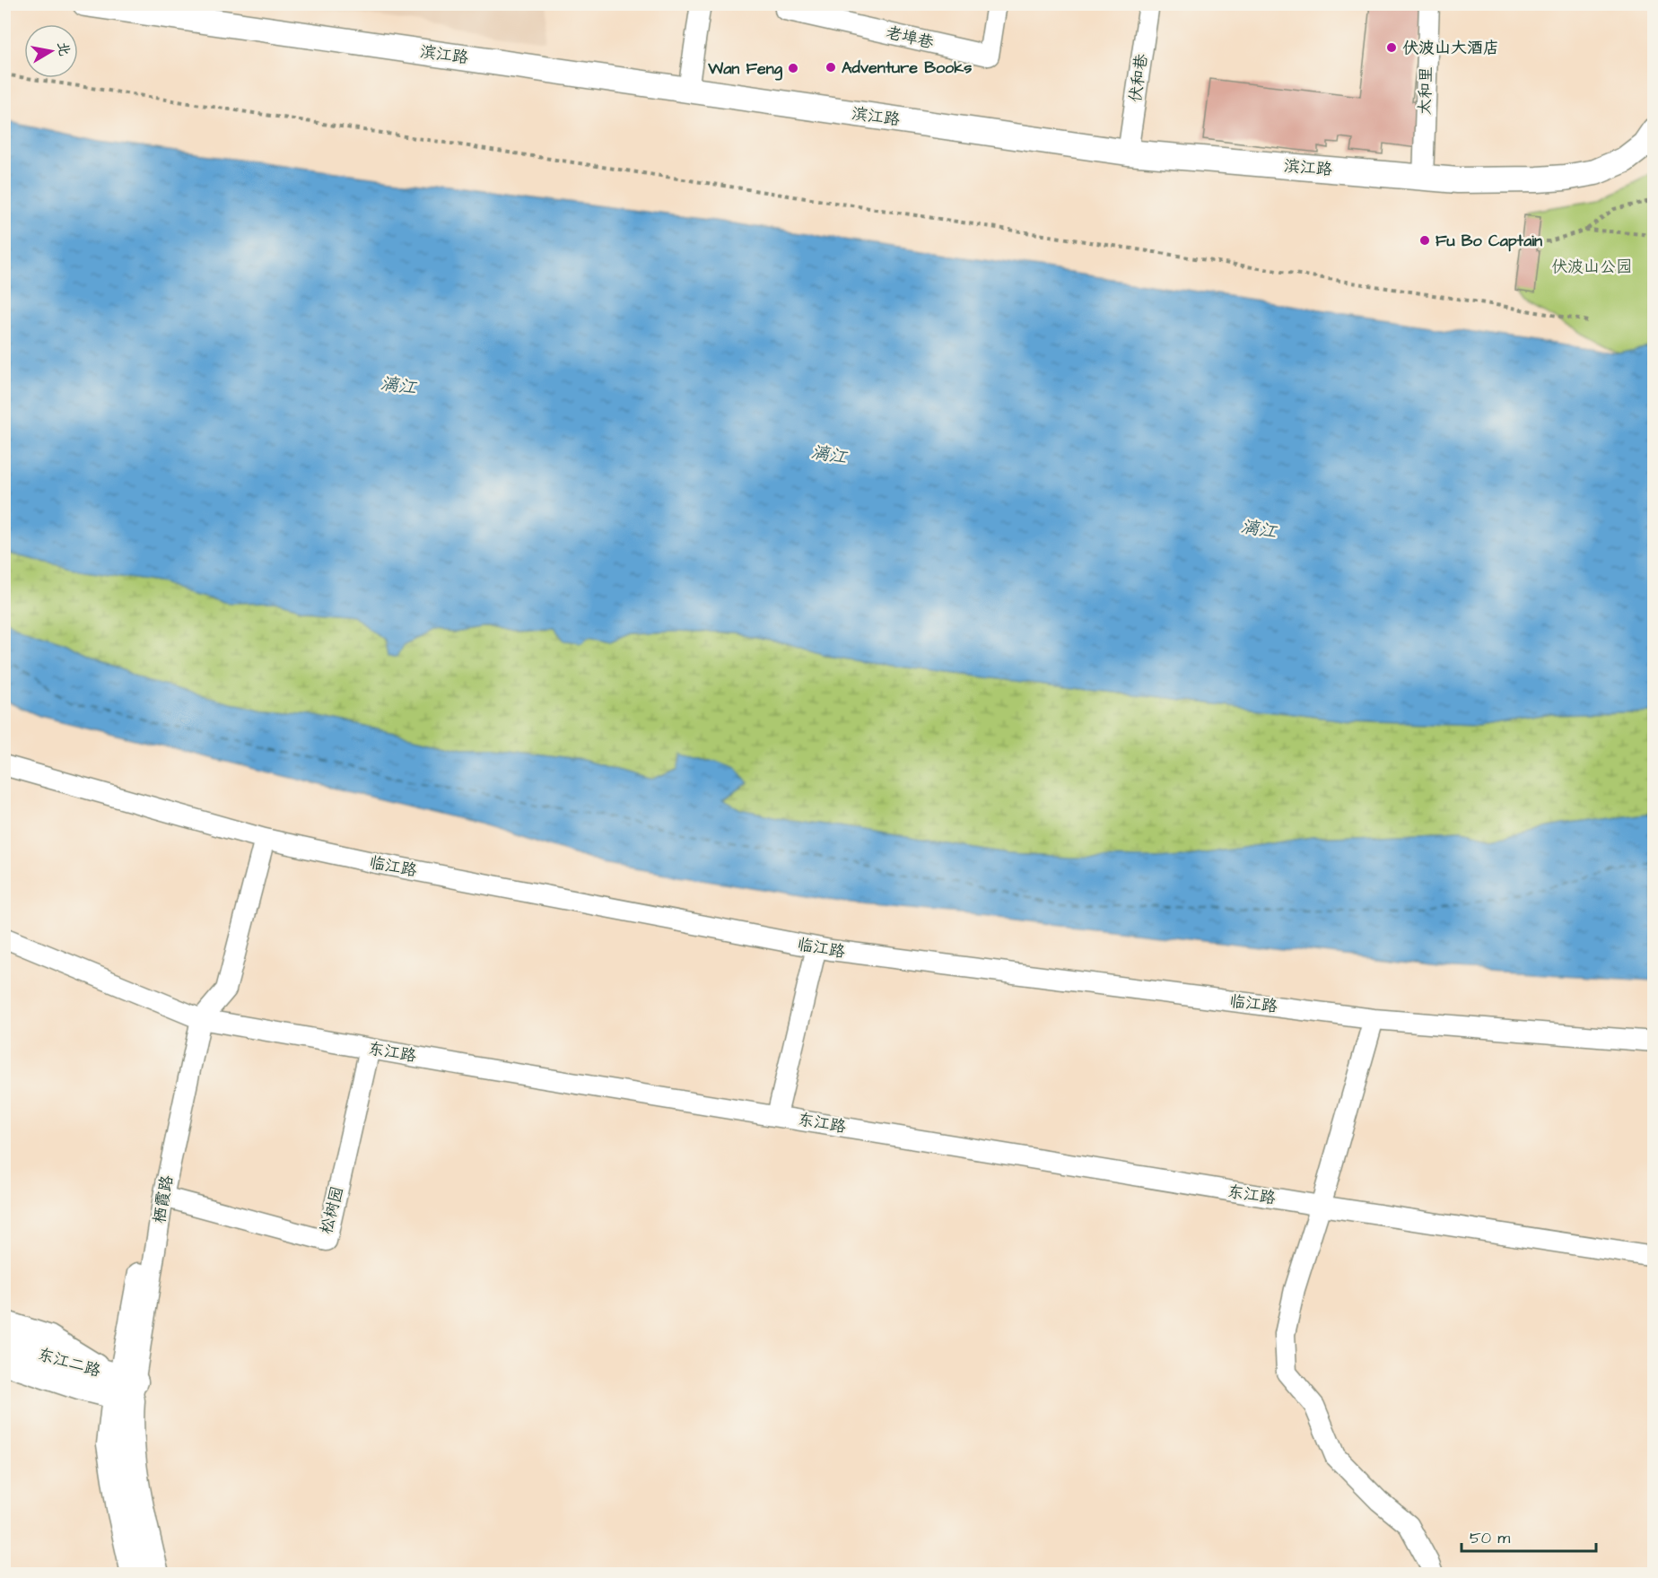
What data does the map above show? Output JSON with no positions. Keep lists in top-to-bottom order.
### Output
{
  "streets": {
    "main road": ["滨江路", "栖霞路", "东江二路"],
    "street": [
      "老埠巷",
      "伏和巷",
      "太和里",
      "临江路",
      "东江路",
      "松树园"
    ]
  },
  "crossings": [
    ["滨江路", "伏和巷"],
    ["滨江路", "太和里"],
    ["临江路", "栖霞路"],
    ["东江路", "栖霞路"],
    ["东江路", "松树园"],
    ["栖霞路", "松树园"],
    ["栖霞路", "东江二路"]
  ],
  "water": ["漓江"],
  "parks": ["伏波山公园"],
  "places": [
    "伏波山大酒店",
    "Adventure Books",
    "Wan Feng",
    "Fu Bo Captain"
  ],
  "scale_bar": "50 m",
  "north": "right"
}
